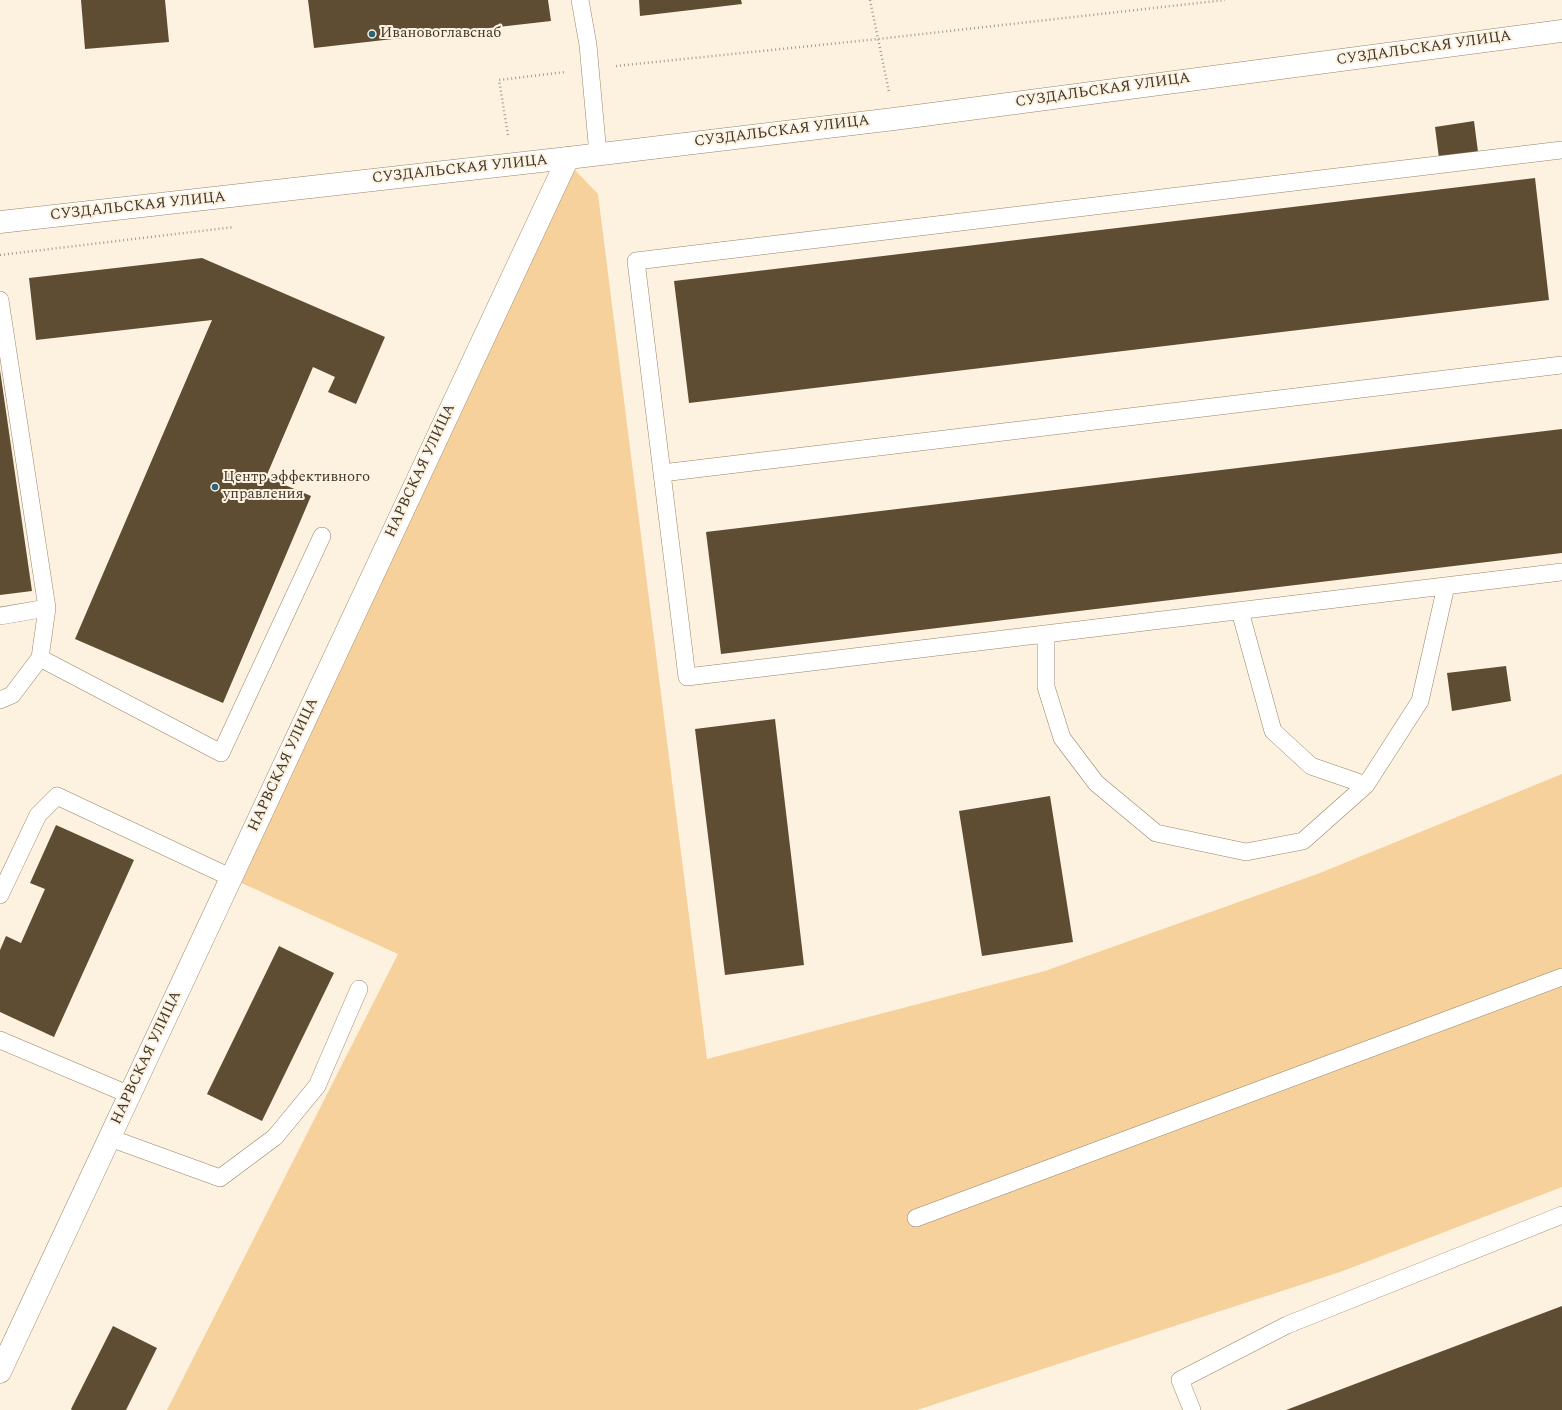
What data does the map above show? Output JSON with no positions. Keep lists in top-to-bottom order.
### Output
{
  "streets": {
    "main road": ["СУЗДАЛЬСКАЯ УЛИЦА", "НАРВСКАЯ УЛИЦА"]
  },
  "crossings": [
    ["СУЗДАЛЬСКАЯ УЛИЦА", "НАРВСКАЯ УЛИЦА"]
  ],
  "places": ["Ивановоглавснаб", "Центр эффективного управления"]
}
